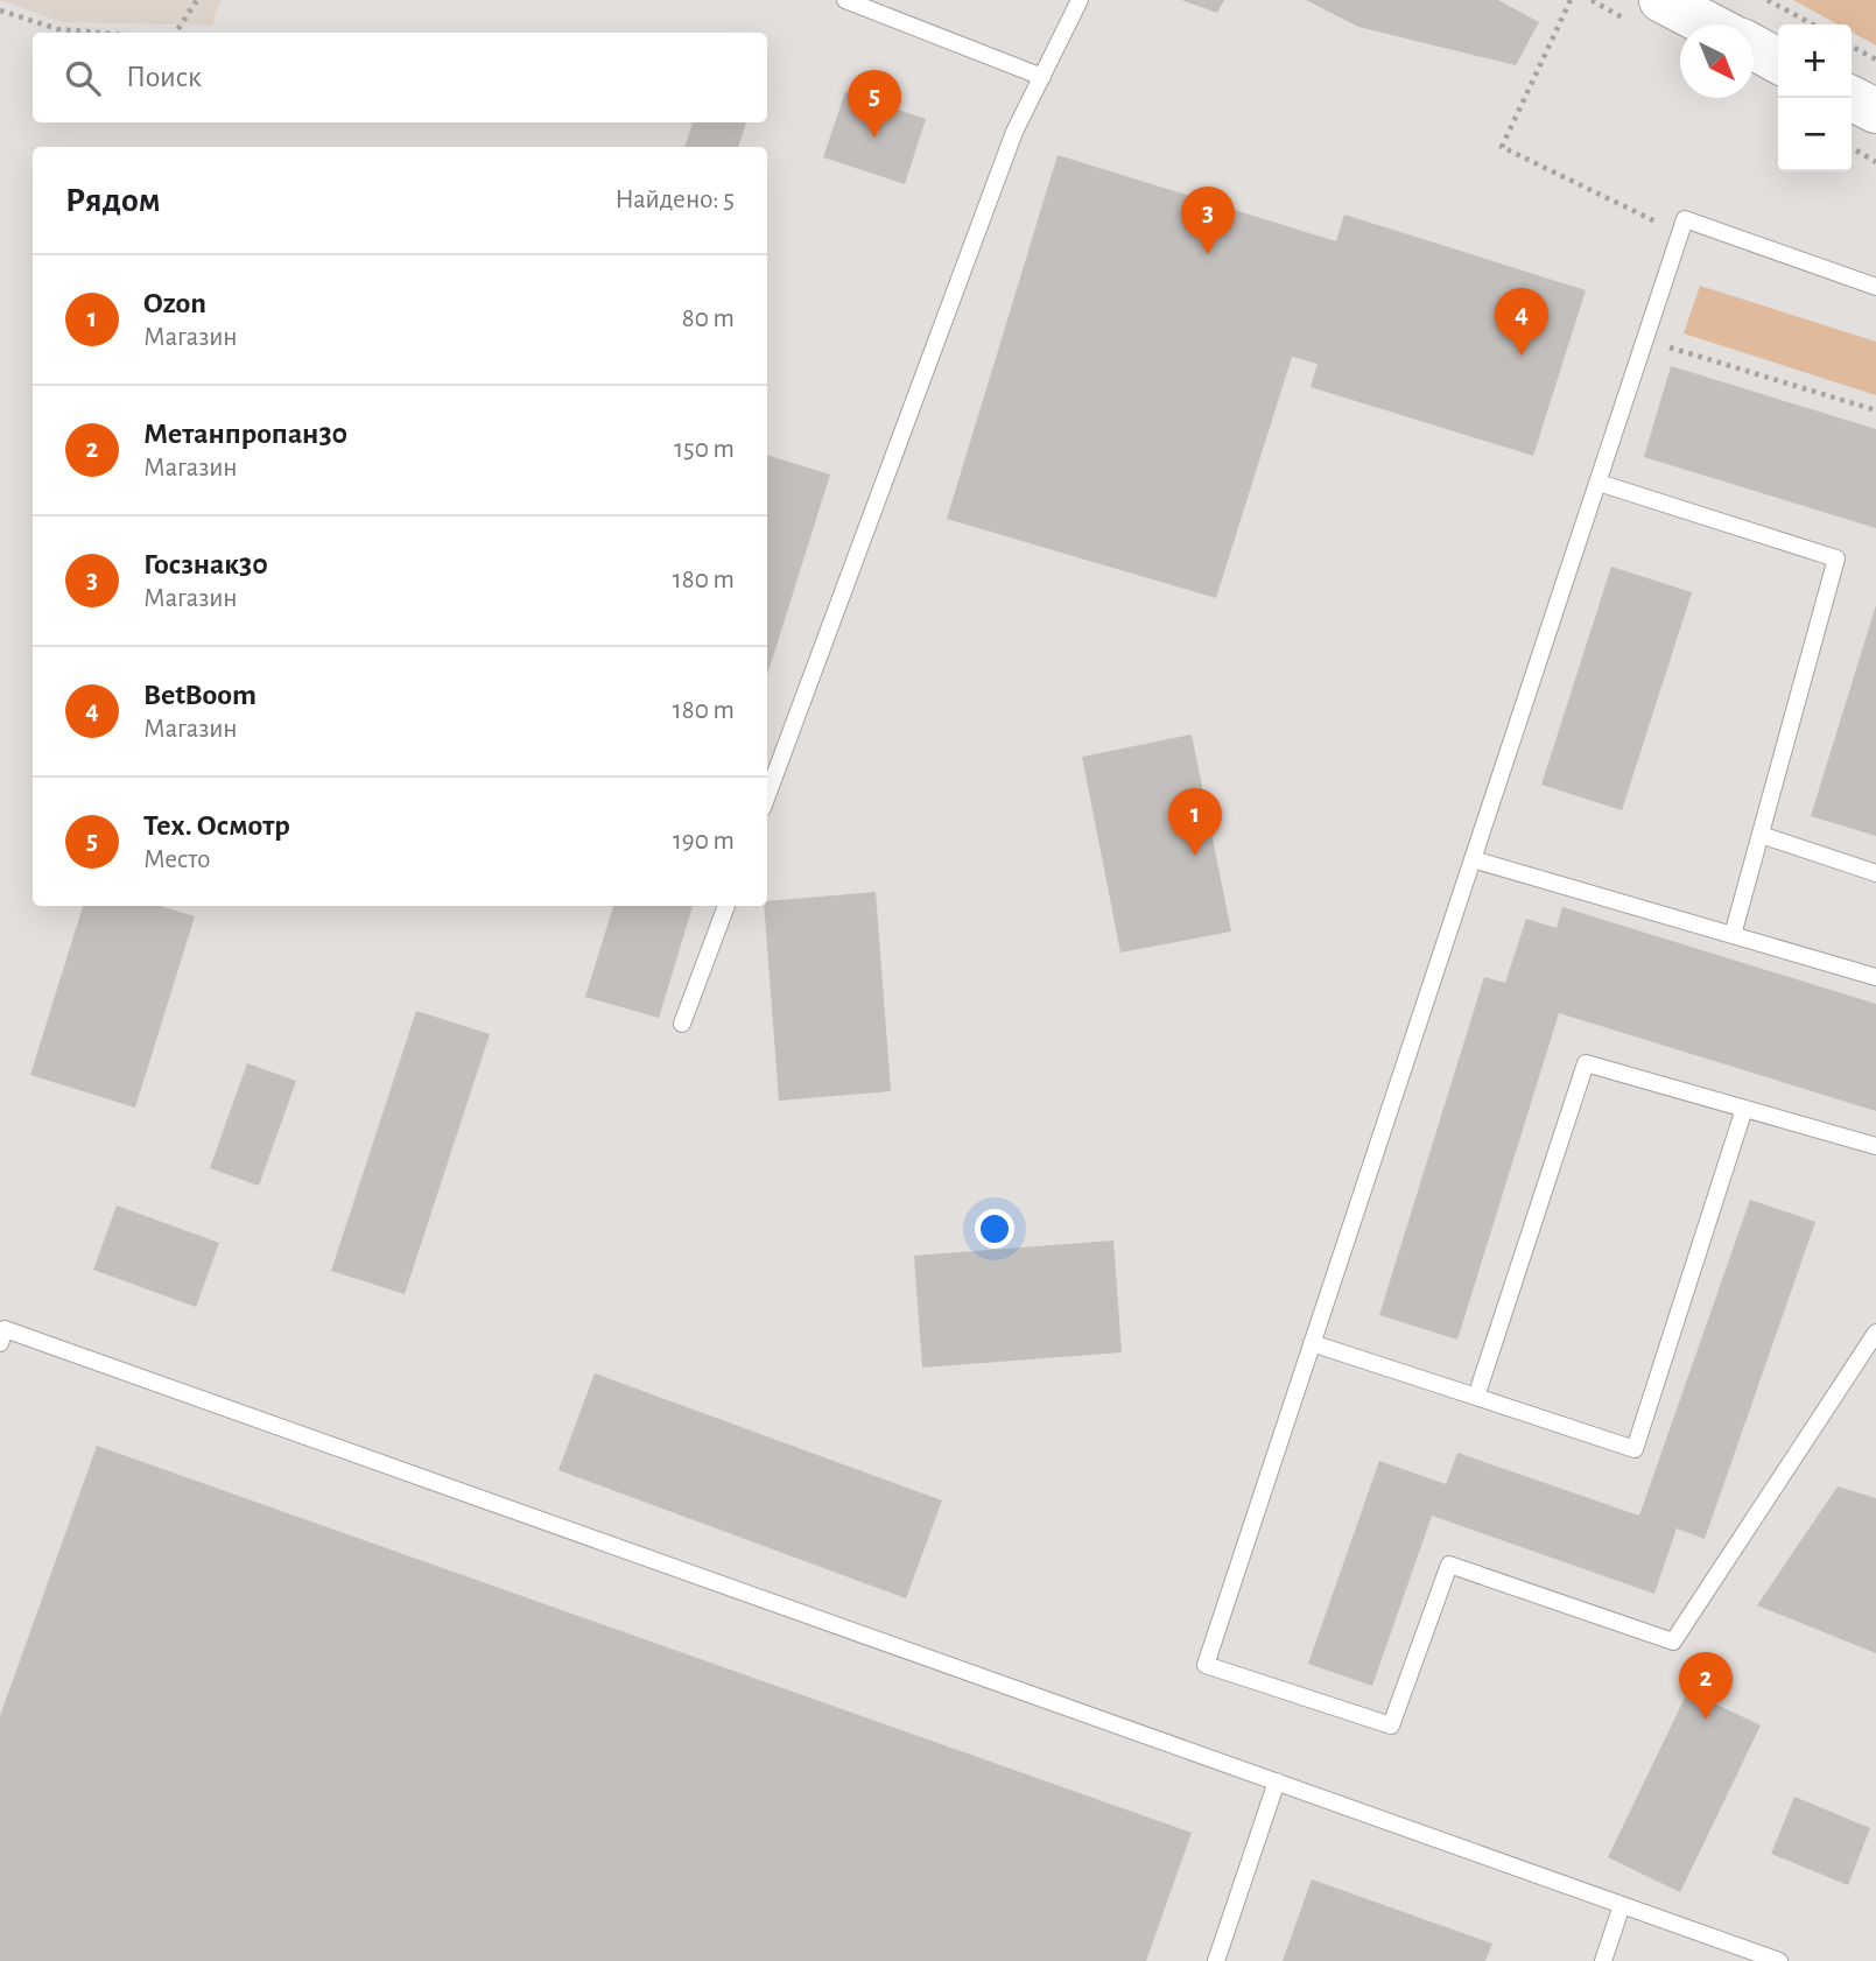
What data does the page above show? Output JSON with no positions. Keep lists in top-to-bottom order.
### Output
{
  "north": "bottom right",
  "page": {
    "map_buttons": ["+", "−"],
    "search": "Поиск",
    "pins": [
      "5",
      "3",
      "4",
      "1",
      "2"
    ],
    "heading": ["Рядом", "Найдено: 5"],
    "list": [
      {
        "mark": "1",
        "name": "Ozon",
        "note": "Магазин",
        "value": "80 m"
      },
      {
        "mark": "2",
        "name": "Метанпропан30",
        "note": "Магазин",
        "value": "150 m"
      },
      {
        "mark": "3",
        "name": "Госзнак30",
        "note": "Магазин",
        "value": "180 m"
      },
      {
        "mark": "4",
        "name": "BetBoom",
        "note": "Магазин",
        "value": "180 m"
      },
      {
        "mark": "5",
        "name": "Тех. Осмотр",
        "note": "Место",
        "value": "190 m"
      }
    ]
  }
}
